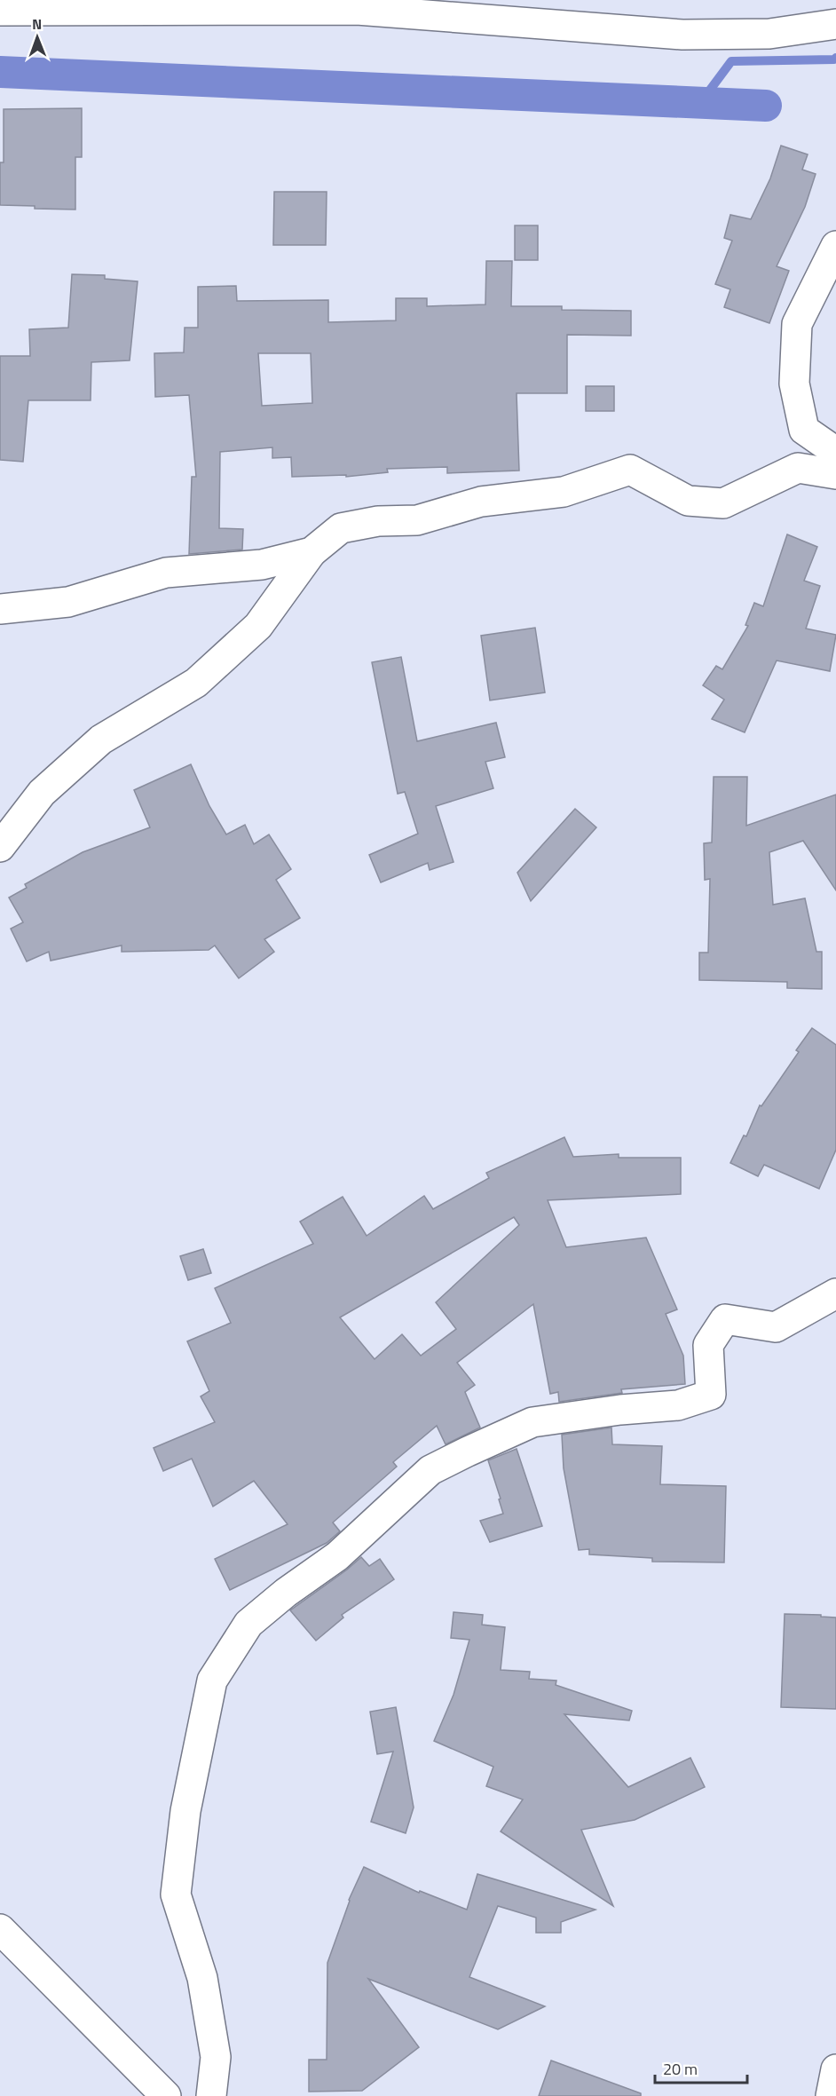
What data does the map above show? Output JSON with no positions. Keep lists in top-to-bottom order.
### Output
{
  "scale_bar": "20 m",
  "north": "top"
}
